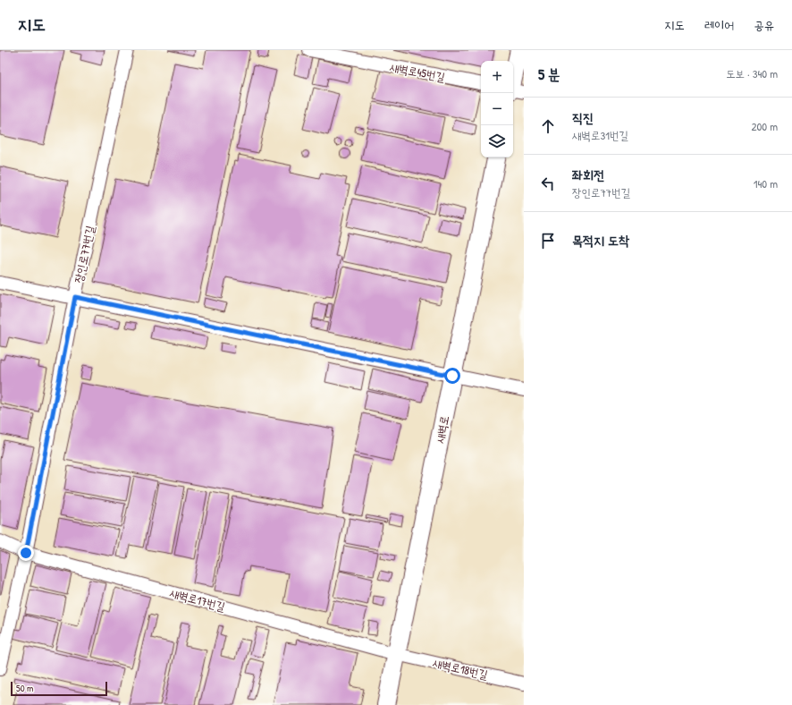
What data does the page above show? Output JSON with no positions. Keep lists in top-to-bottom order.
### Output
{
  "streets": {
    "main road": ["새벽로"],
    "street": [
      "새벽로45번길",
      "장인로77번길",
      "새벽로17번길",
      "새벽로18번길"
    ]
  },
  "crossings": [
    ["장인로77번길", "새벽로17번길"],
    ["새벽로", "새벽로17번길"],
    ["새벽로", "새벽로18번길"],
    ["새벽로17번길", "새벽로18번길"]
  ],
  "scale_bar": "50 m",
  "page": {
    "header": "지도",
    "nav": ["지도", "레이어", "공유"],
    "heading": ["5 분", "도보 · 340 m"],
    "map_buttons": ["+", "−"],
    "list": [
      ["직진", "새벽로31번길", "200 m"],
      ["좌회전", "장인로77번길", "140 m"],
      "목적지 도착"
    ],
    "scale": "50 m"
  }
}
